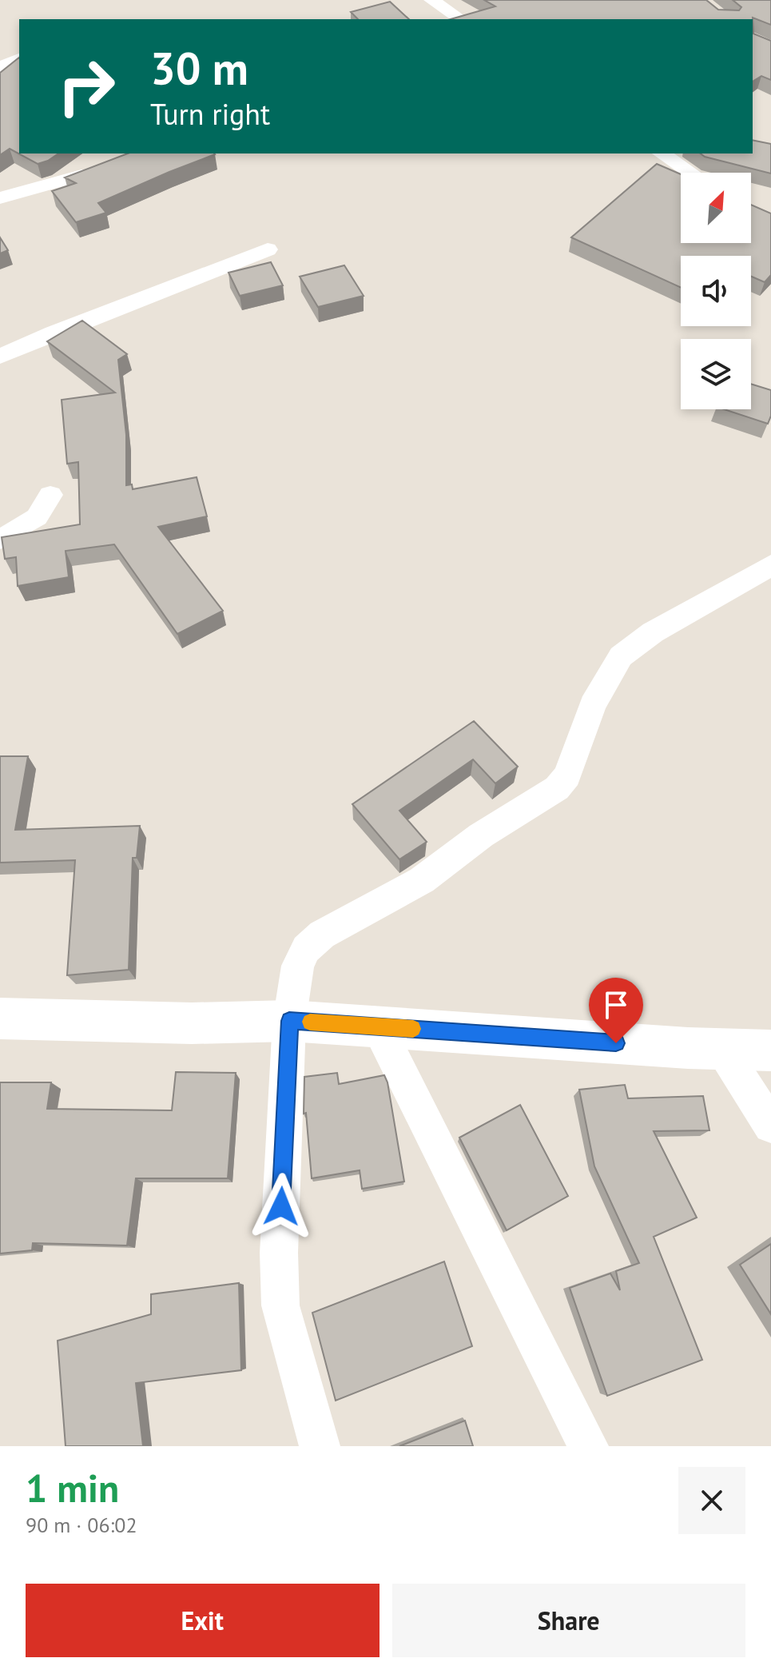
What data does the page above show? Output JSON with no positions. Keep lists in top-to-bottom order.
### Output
{
  "north": "top right",
  "page": {
    "turn": ["30 m", "Turn right"],
    "heading": ["1 min", "90 m · 06:02"],
    "buttons": ["Exit", "Share"]
  }
}
